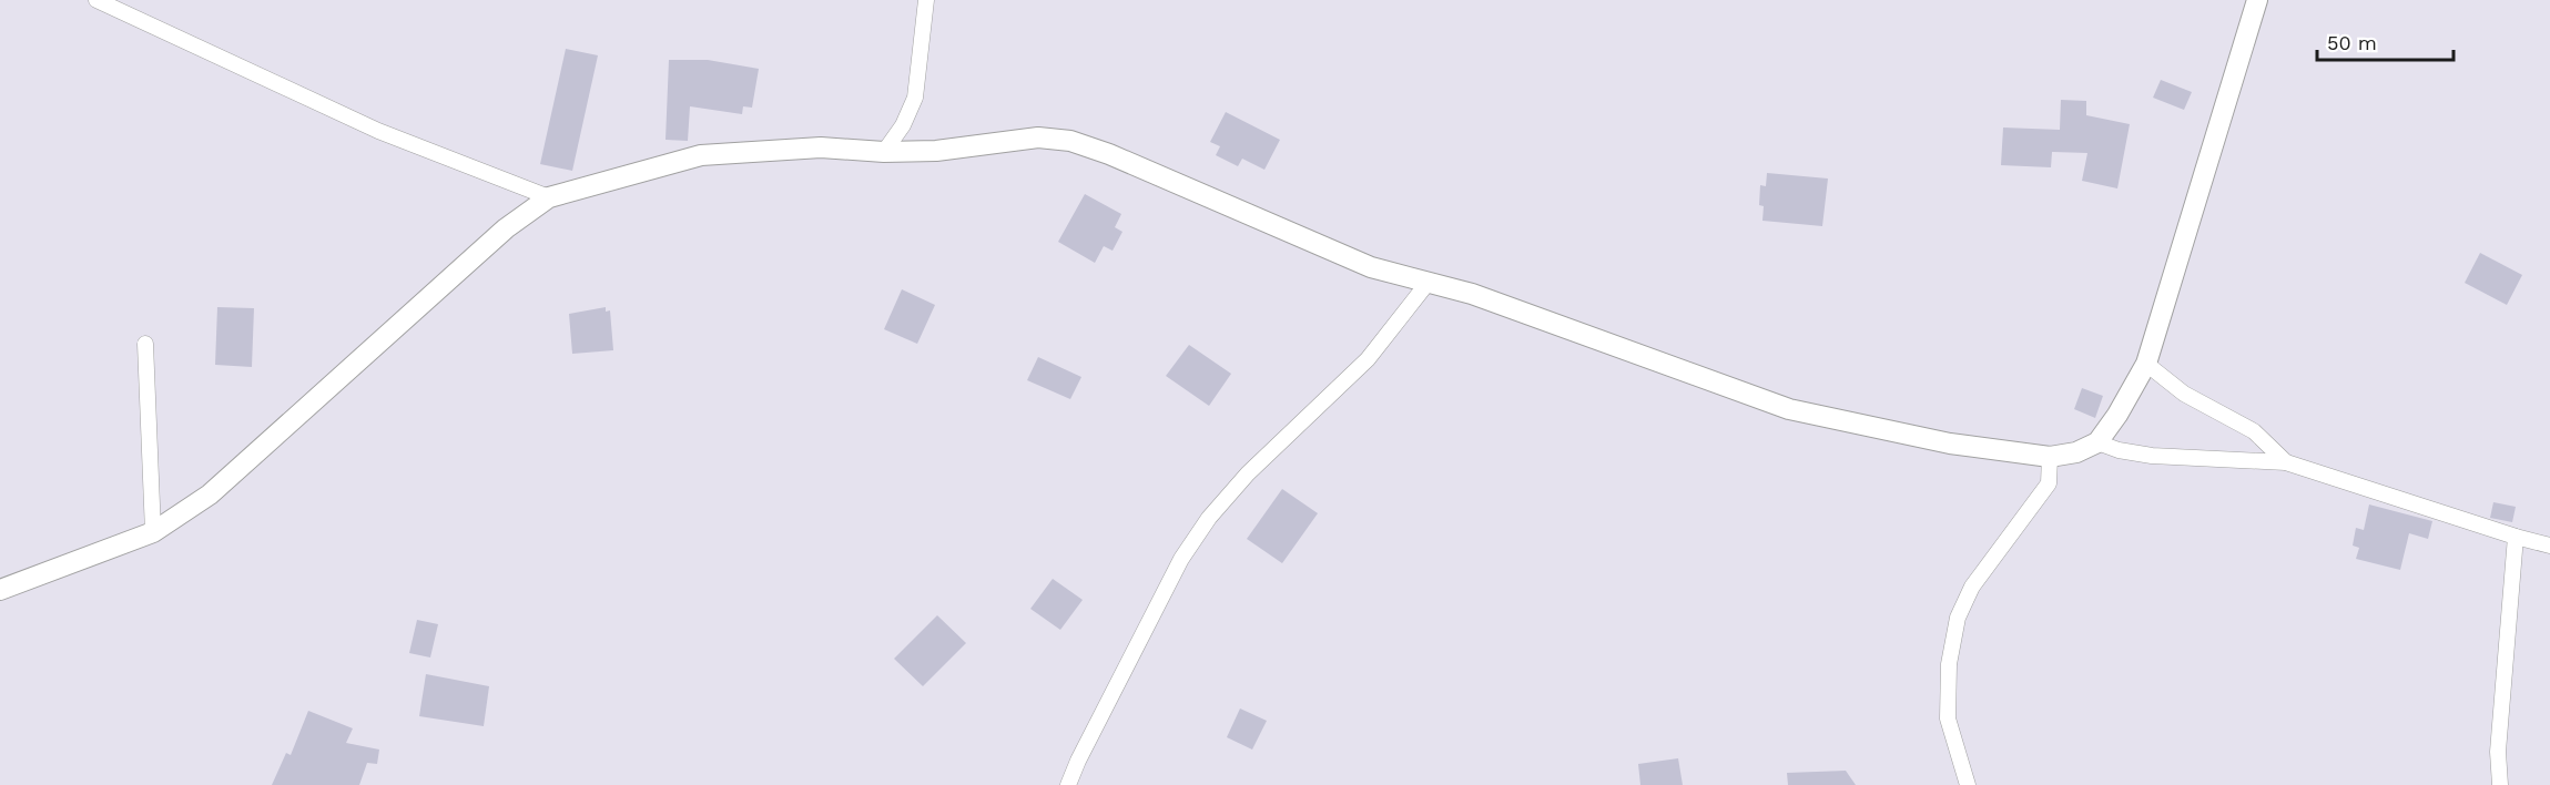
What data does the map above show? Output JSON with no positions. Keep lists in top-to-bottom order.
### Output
{
  "scale_bar": "50 m"
}
